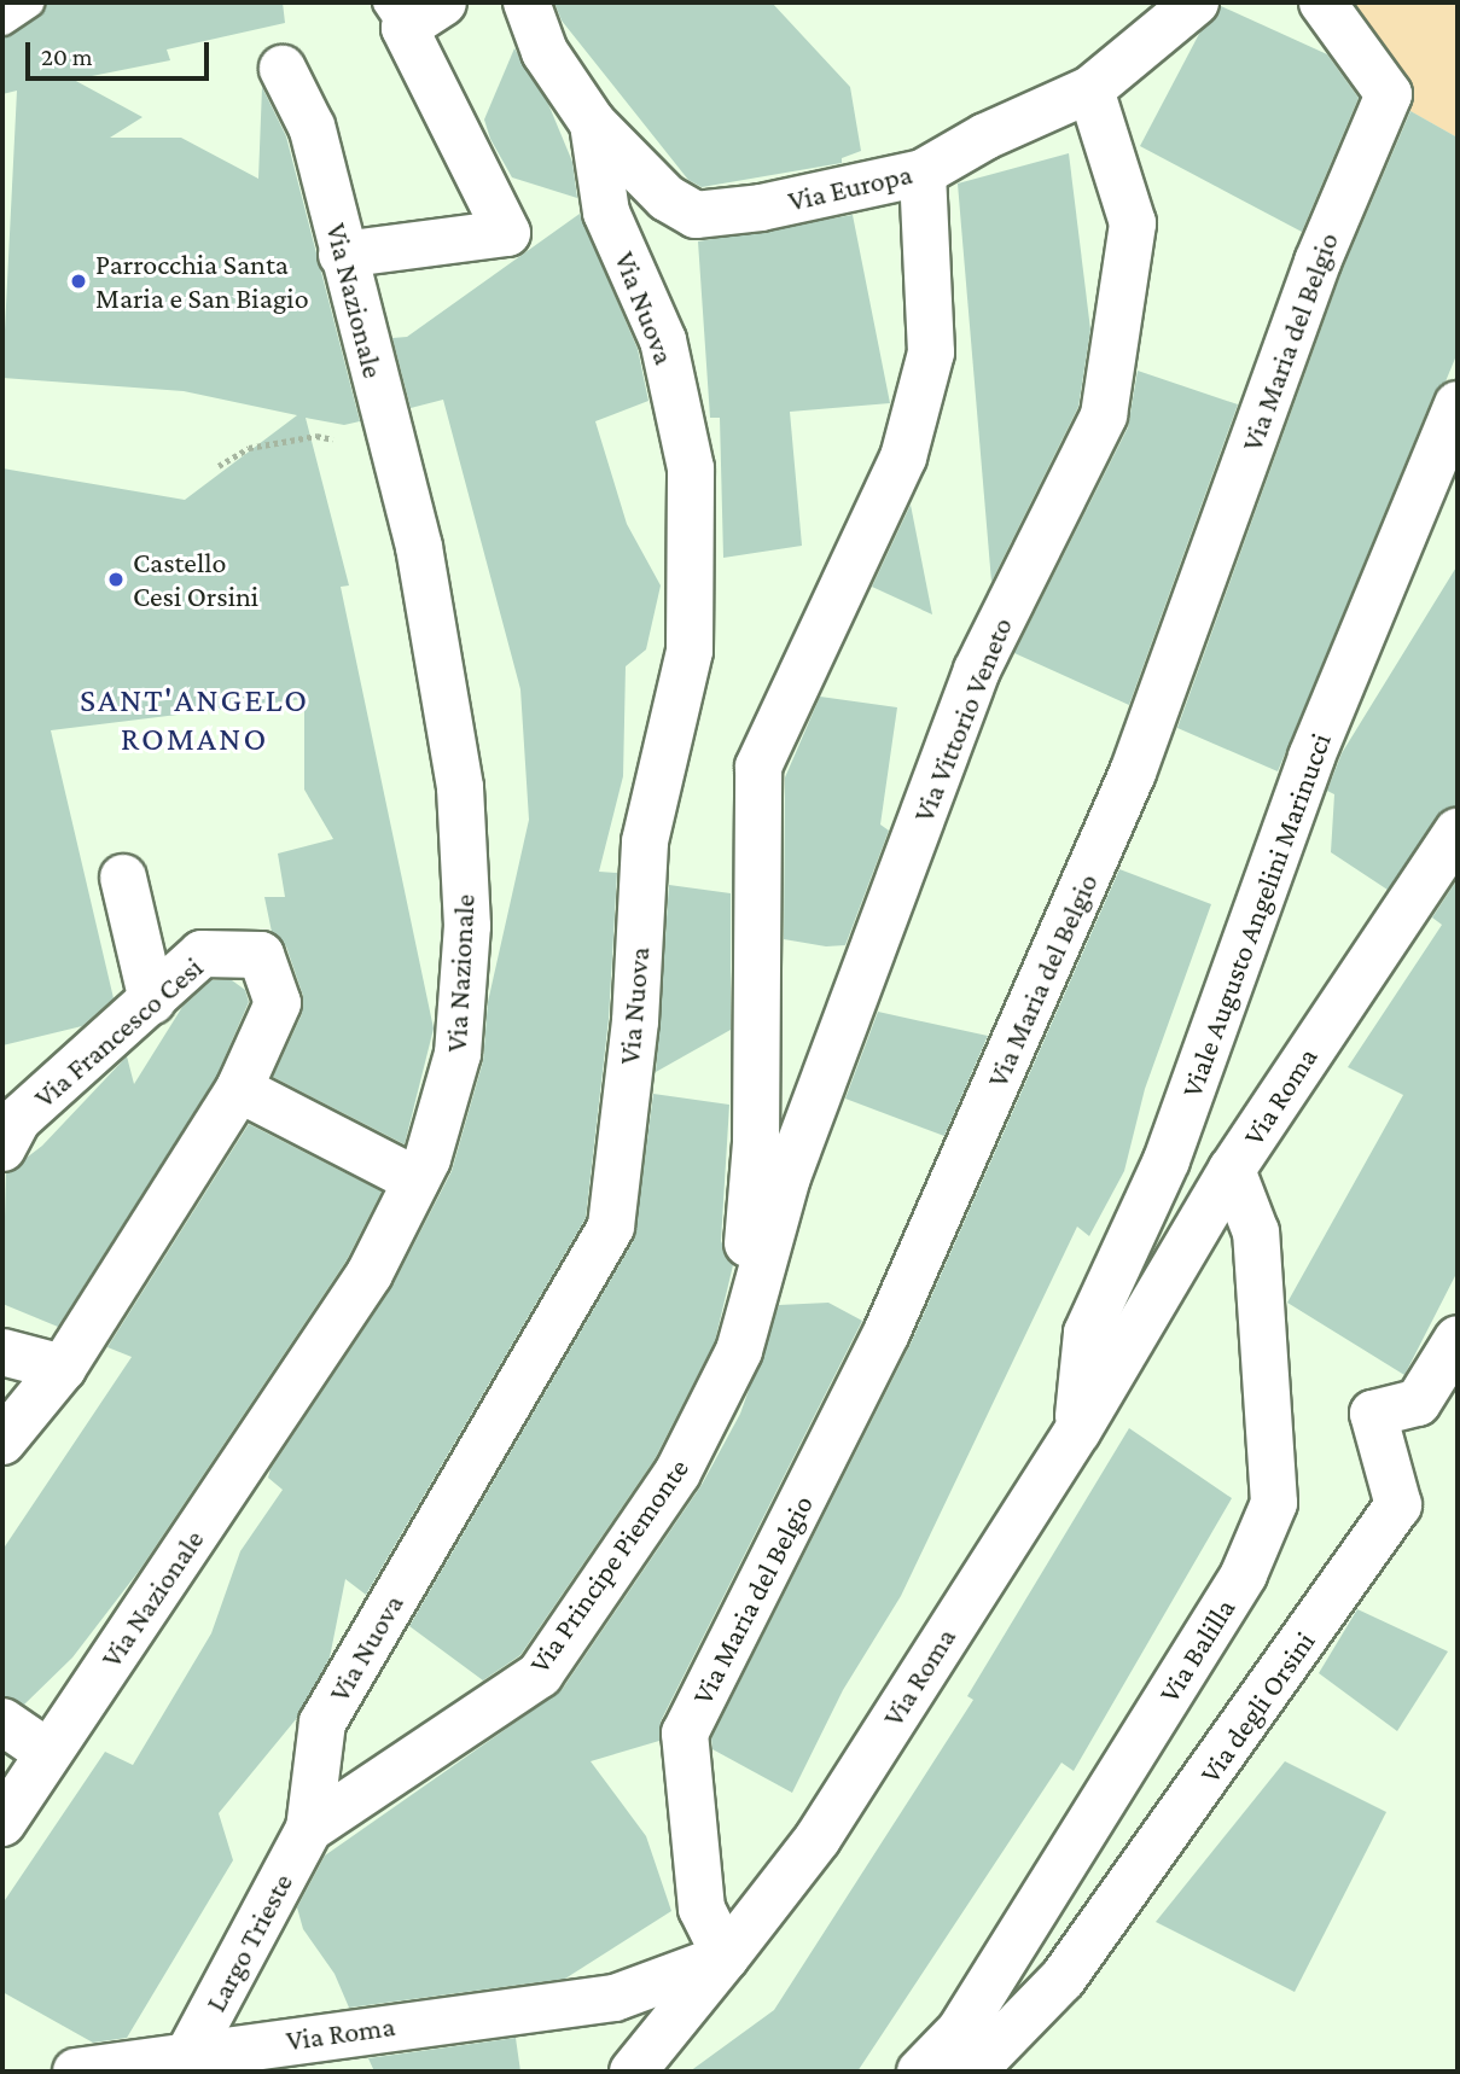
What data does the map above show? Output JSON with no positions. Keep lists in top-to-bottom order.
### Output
{
  "streets": {
    "street": [
      "Via Europa",
      "Via Nazionale",
      "Via Nuova",
      "Via Maria del Belgio",
      "Via Vittorio Veneto",
      "Viale Augusto Angelini Marinucci",
      "Via Francesco Cesi",
      "Via Roma",
      "Via Principe Piemonte",
      "Via Balilla",
      "Via degli Orsini",
      "Largo Trieste"
    ]
  },
  "crossings": [
    ["Via Europa", "Via Nuova"],
    ["Via Europa", "Via Vittorio Veneto"],
    ["Via Nuova", "Via Principe Piemonte"],
    ["Via Nuova", "Largo Trieste"],
    ["Via Maria del Belgio", "Via Roma"],
    ["Via Vittorio Veneto", "Via Principe Piemonte"],
    ["Viale Augusto Angelini Marinucci", "Via Roma"],
    ["Via Roma", "Via Balilla"],
    ["Via Roma", "Largo Trieste"],
    ["Via Principe Piemonte", "Largo Trieste"]
  ],
  "districts": ["SANT'ANGELO ROMANO"],
  "places": ["Parrocchia Santa Maria e San Biagio", "Castello Cesi Orsini"],
  "scale_bar": "20 m"
}
